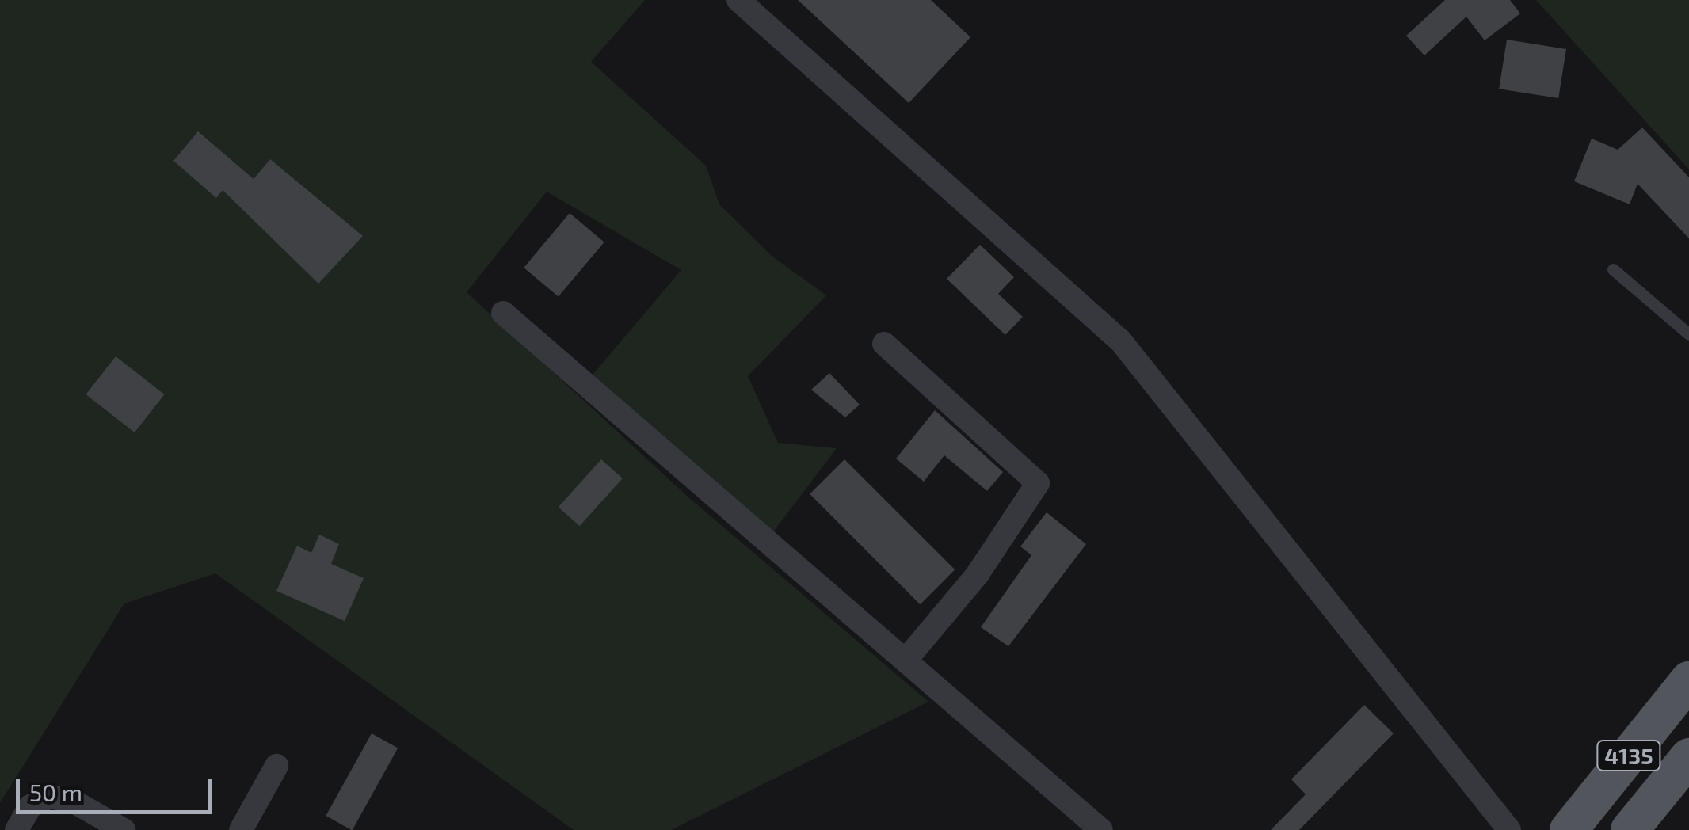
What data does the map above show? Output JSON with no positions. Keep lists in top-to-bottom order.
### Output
{
  "streets": {
    "main road": ["4135"]
  },
  "scale_bar": "50 m"
}
